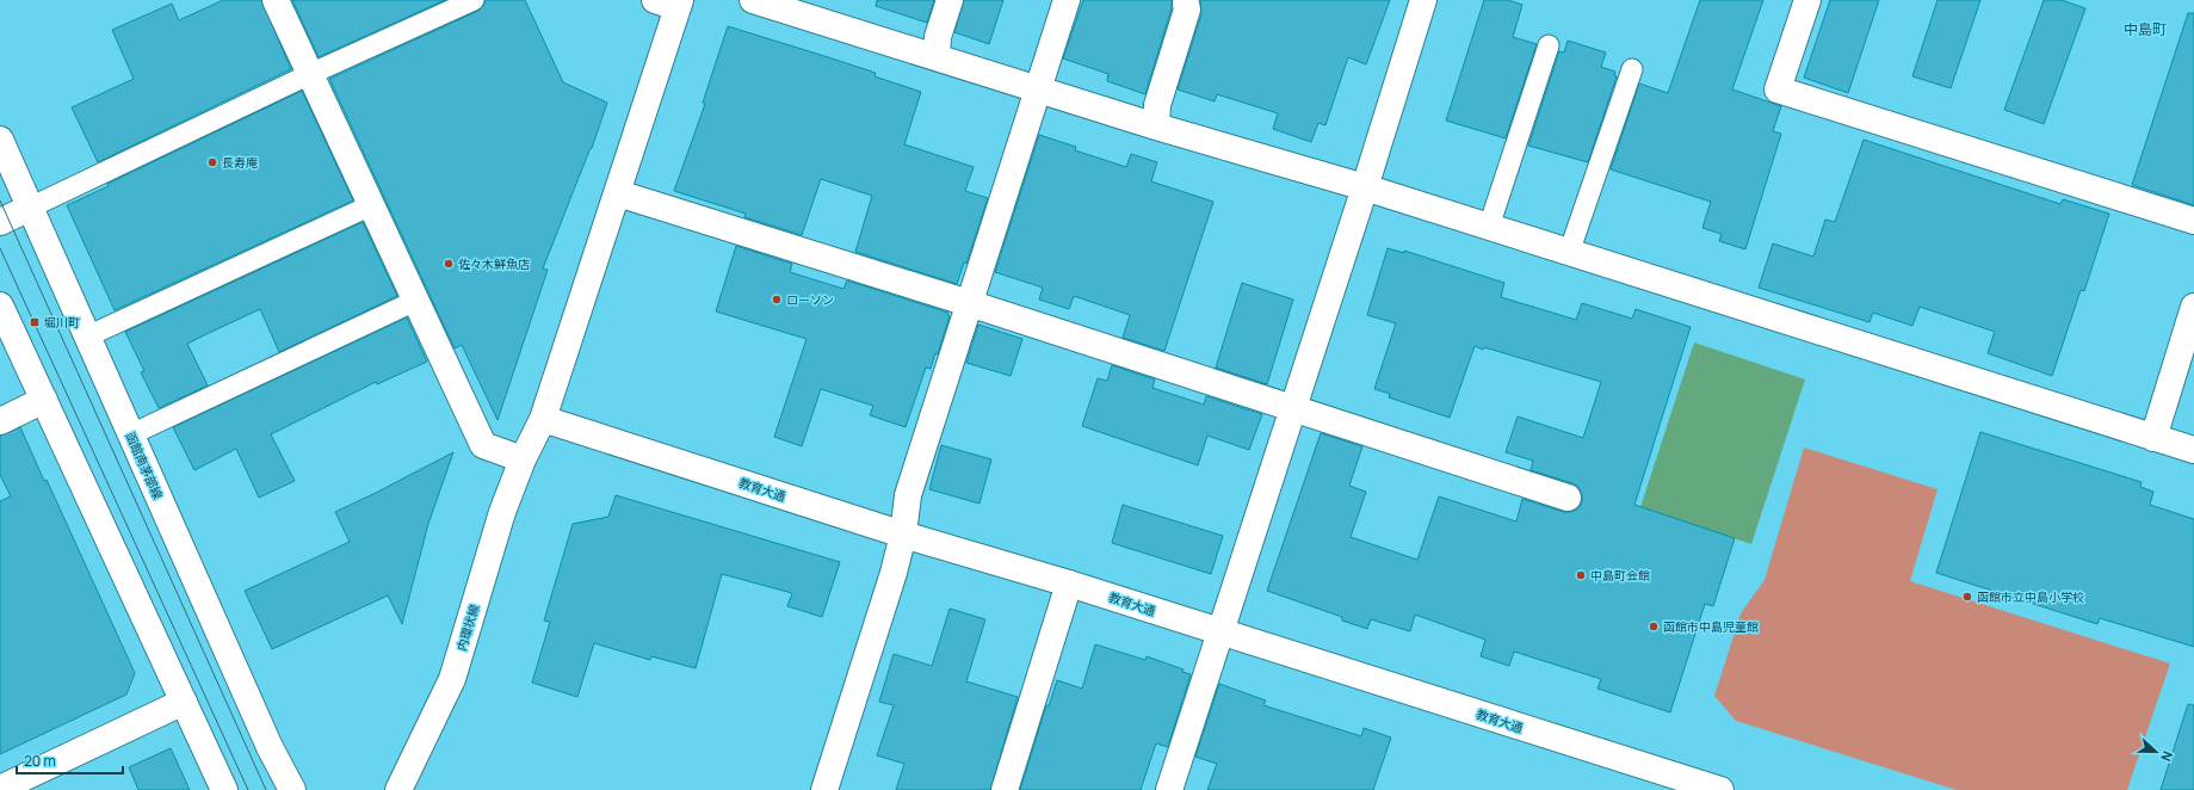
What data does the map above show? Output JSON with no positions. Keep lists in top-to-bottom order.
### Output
{
  "streets": {
    "street": ["函館南茅部線", "教育大通", "内環状線"]
  },
  "crossings": [
    ["教育大通", "内環状線"]
  ],
  "districts": ["中島町"],
  "places": {
    "other": [
      "長寿庵",
      "佐々木鮮魚店",
      "ローソン",
      "中島町会館",
      "函館市立中島小学校",
      "函館市中島児童館"
    ],
    "transit": ["堀川町"]
  },
  "scale_bar": "20 m",
  "north": "right"
}
